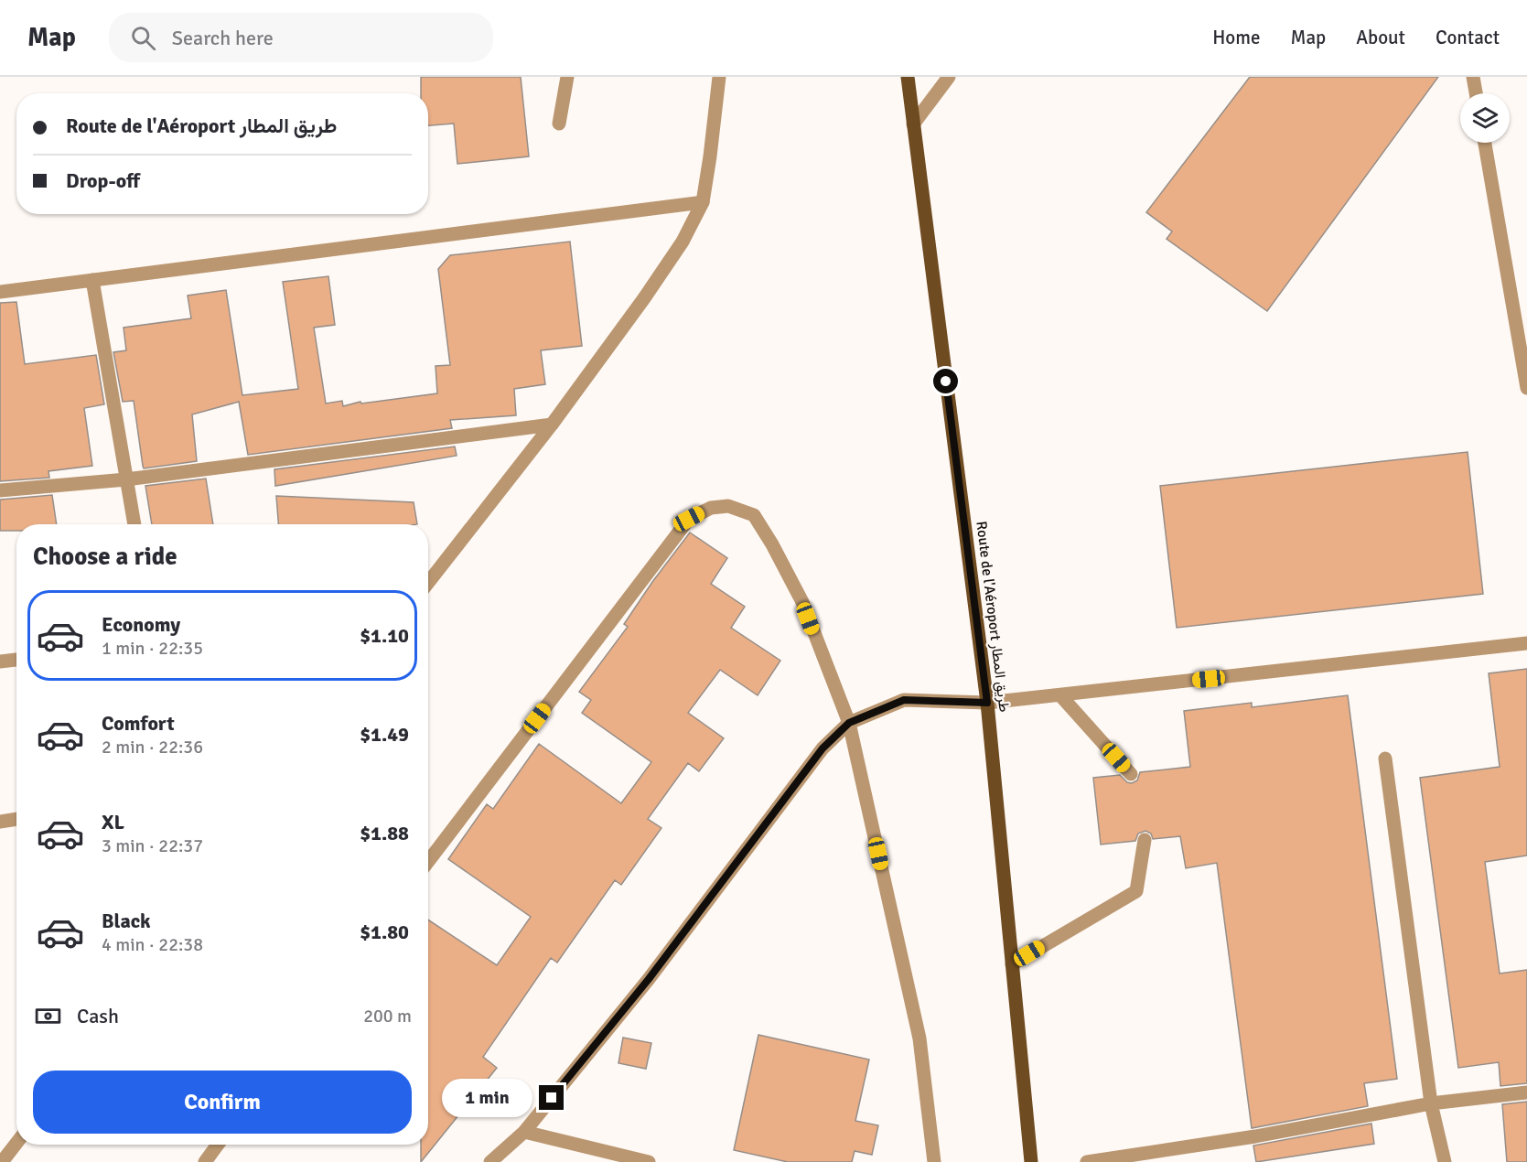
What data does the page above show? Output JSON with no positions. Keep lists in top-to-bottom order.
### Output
{
  "streets": {
    "main road": ["Route de l'Aéroport طريق المطار"]
  },
  "page": {
    "header": "Map",
    "search": "Search here",
    "nav": [
      "Home",
      "Map",
      "About",
      "Contact"
    ],
    "banner": ["Route de l'Aéroport طريق المطار", "Drop-off"],
    "heading": "Choose a ride",
    "list": [
      {
        "name": "Economy",
        "note": "1 min · 22:35",
        "value": "$1.10"
      },
      {
        "name": "Comfort",
        "note": "2 min · 22:36",
        "value": "$1.49"
      },
      {
        "name": "XL",
        "note": "3 min · 22:37",
        "value": "$1.88"
      },
      {
        "name": "Black",
        "note": "4 min · 22:38",
        "value": "$1.80"
      }
    ],
    "pay": ["Cash", "200 m"],
    "buttons": "Confirm",
    "bubble": "1 min"
  }
}
